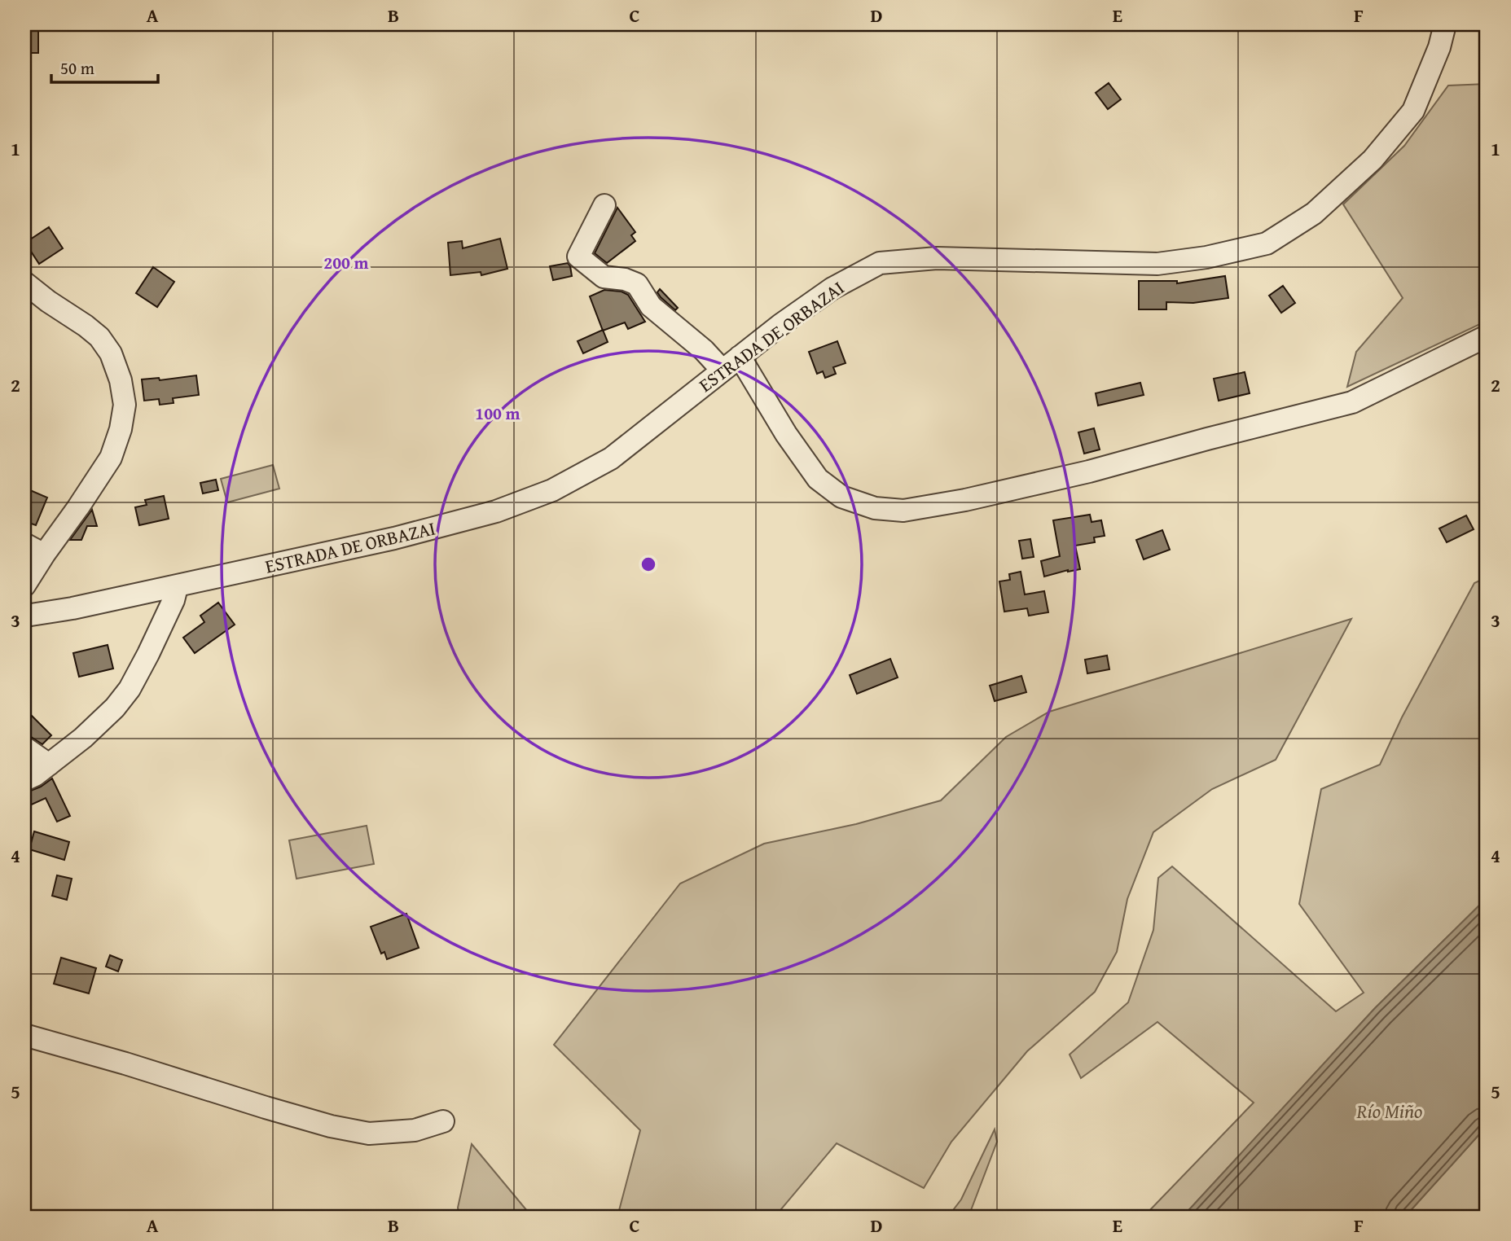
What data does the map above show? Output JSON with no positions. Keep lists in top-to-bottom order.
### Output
{
  "streets": {
    "street": ["ESTRADA DE ORBAZAI"]
  },
  "water": ["Río Miño"],
  "scale_bar": "50 m",
  "grid": {
    "columns": [
      "A",
      "B",
      "C",
      "D",
      "E",
      "F"
    ],
    "rows": [
      "1",
      "2",
      "3",
      "4",
      "5"
    ]
  },
  "rings": ["200 m", "100 m"]
}
